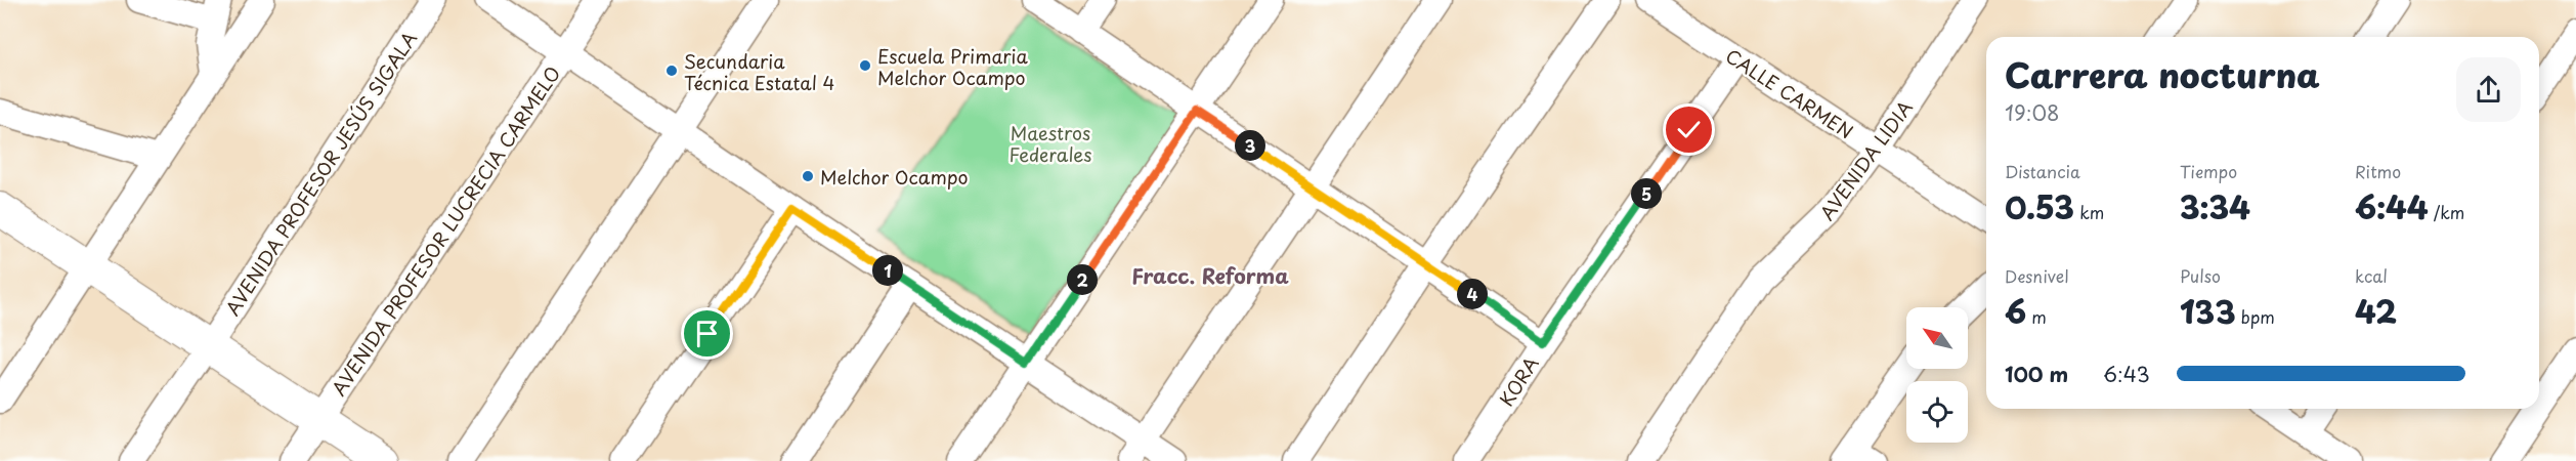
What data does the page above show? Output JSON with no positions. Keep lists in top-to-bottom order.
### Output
{
  "streets": {
    "street": [
      "CALLE CARMEN",
      "AVENIDA LIDIA",
      "AVENIDA PROFESOR JESÚS SIGALA",
      "AVENIDA PROFESOR LUCRECIA CARMELO",
      "KORA"
    ]
  },
  "crossings": [
    ["CALLE CARMEN", "AVENIDA LIDIA"],
    ["CALLE CARMEN", "KORA"]
  ],
  "districts": ["Fracc. Reforma"],
  "parks": ["Maestros Federales"],
  "places": ["Escuela Primaria Melchor Ocampo", "Secundaria Técnica Estatal 4", "Melchor Ocampo"],
  "north": "top left",
  "page": {
    "heading": ["Carrera nocturna", "19:08"],
    "pins": [
      "3",
      "5",
      "1",
      "2",
      "4"
    ],
    "stats": [
      ["Distancia", "0.53 km"],
      ["Tiempo", "3:34"],
      ["Ritmo", "6:44 /km"],
      ["Desnivel", "6 m"],
      ["Pulso", "133 bpm"],
      ["kcal", "42"]
    ],
    "list": [
      {
        "name": "100 m",
        "note": "6:43"
      }
    ]
  }
}
